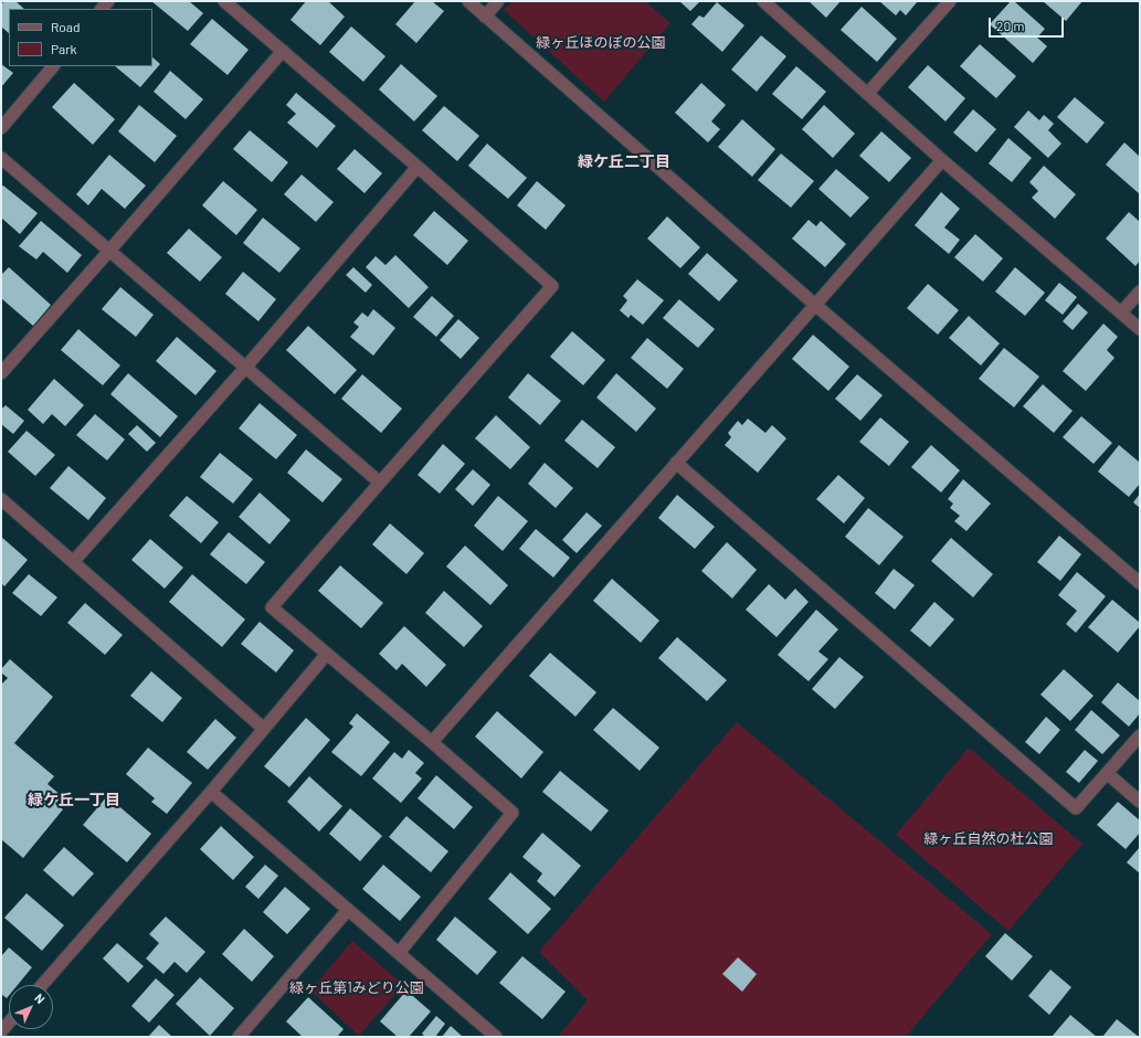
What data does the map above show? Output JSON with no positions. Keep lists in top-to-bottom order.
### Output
{
  "districts": ["緑ケ丘二丁目", "緑ケ丘一丁目"],
  "parks": ["緑ヶ丘ほのぼの公園", "緑ヶ丘自然の杜公園", "緑ヶ丘第1みどり公園"],
  "legend": ["Road", "Park"],
  "scale_bar": "20 m",
  "north": "top right"
}
